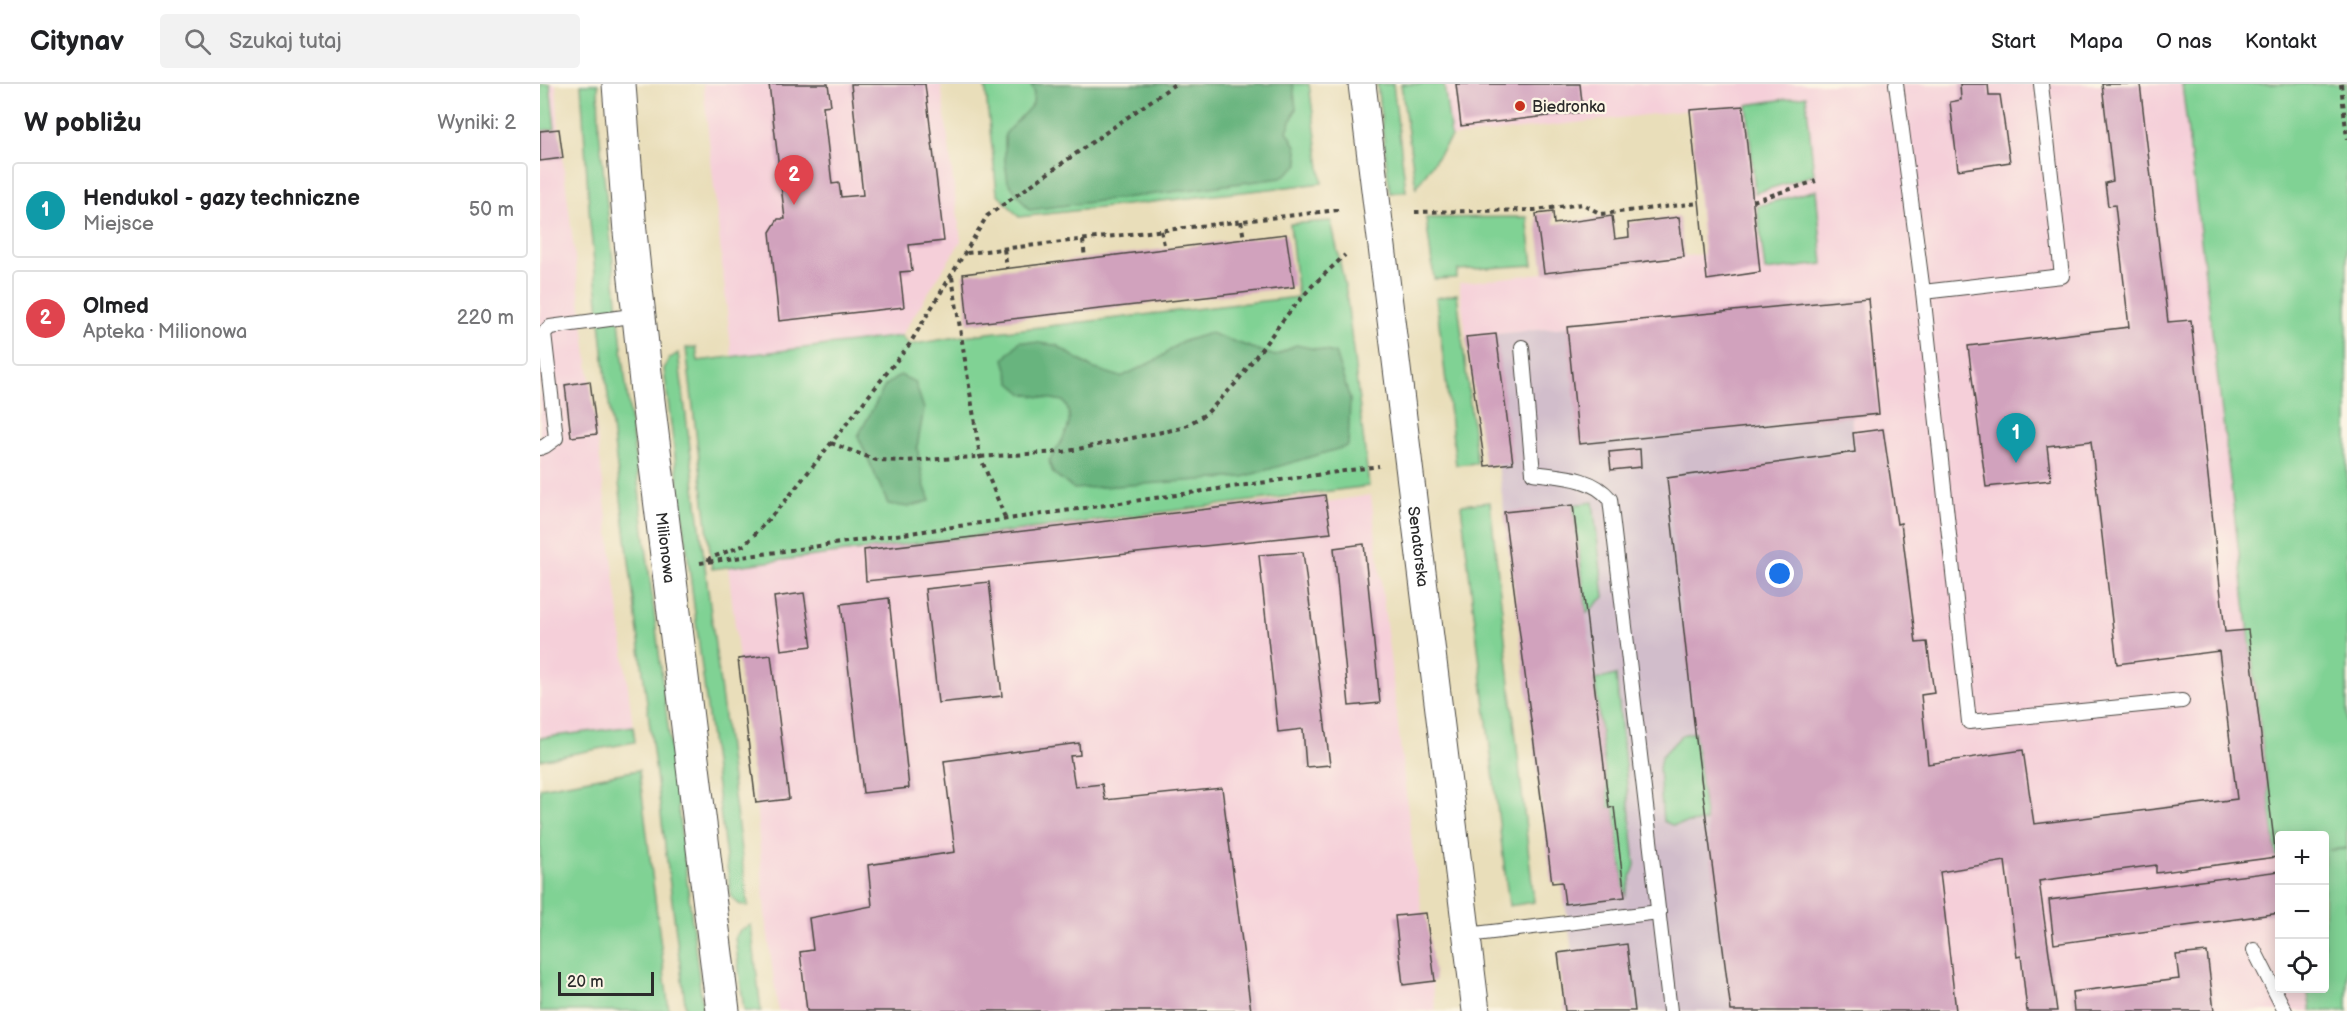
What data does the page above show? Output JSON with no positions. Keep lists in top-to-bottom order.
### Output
{
  "streets": {
    "street": ["Senatorska", "Milionowa"]
  },
  "places": ["Biedronka"],
  "scale_bar": "20 m",
  "page": {
    "header": "Citynav",
    "search": "Szukaj tutaj",
    "nav": [
      "Start",
      "Mapa",
      "O nas",
      "Kontakt"
    ],
    "heading": ["W pobliżu", "Wyniki: 2"],
    "pins": ["2", "1"],
    "list": [
      {
        "mark": "1",
        "name": "Hendukol - gazy techniczne",
        "note": "Miejsce",
        "value": "50 m"
      },
      {
        "mark": "2",
        "name": "Olmed",
        "note": "Apteka · Milionowa",
        "value": "220 m"
      }
    ],
    "map_buttons": ["+", "−"],
    "scale": "20 m"
  }
}
